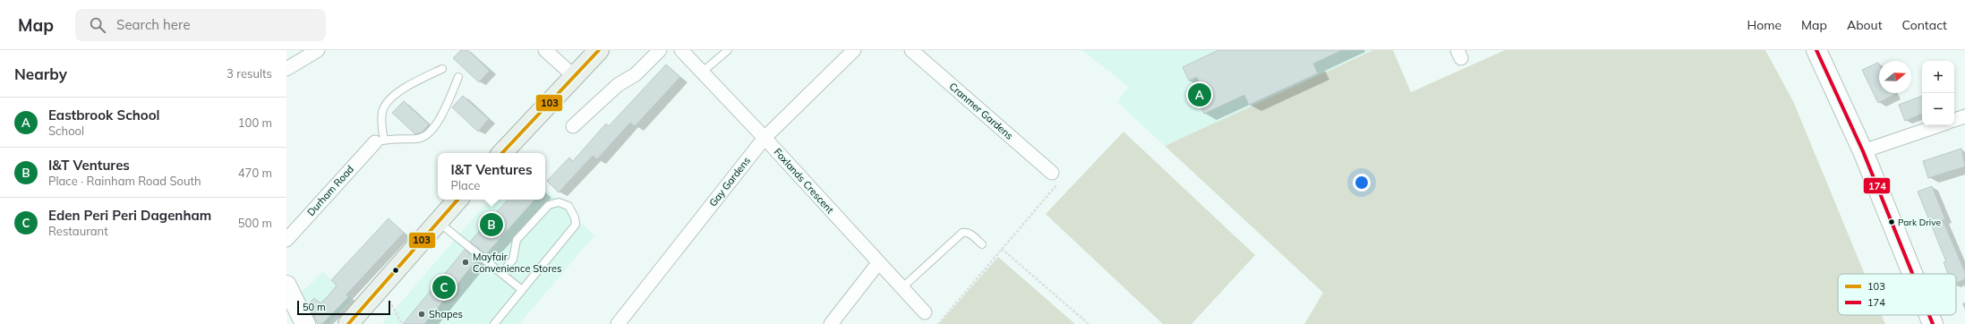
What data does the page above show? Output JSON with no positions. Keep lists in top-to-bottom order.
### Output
{
  "streets": {
    "street": [
      "Cranmer Gardens",
      "Foxlands Crescent",
      "Gay Gardens",
      "Durham Road"
    ]
  },
  "crossings": [
    ["Foxlands Crescent", "Gay Gardens"]
  ],
  "places": ["Park Drive", "Mayfair Convenience Stores", "Shapes"],
  "lines": ["transit line 103", "transit line 174"],
  "legend": ["103", "174"],
  "scale_bar": "50 m",
  "north": "right",
  "page": {
    "header": "Map",
    "search": "Search here",
    "nav": [
      "Home",
      "Map",
      "About",
      "Contact"
    ],
    "heading": ["Nearby", "3 results"],
    "map_buttons": ["+", "−"],
    "pins": ["A", "B", "C"],
    "list": [
      {
        "mark": "A",
        "name": "Eastbrook School",
        "note": "School",
        "value": "100 m"
      },
      {
        "mark": "B",
        "name": "I&T Ventures",
        "note": "Place · Rainham Road South",
        "value": "470 m"
      },
      {
        "mark": "C",
        "name": "Eden Peri Peri Dagenham",
        "note": "Restaurant",
        "value": "500 m"
      }
    ],
    "popup": ["I&T Ventures", "Place"],
    "scale": "50 m"
  }
}
